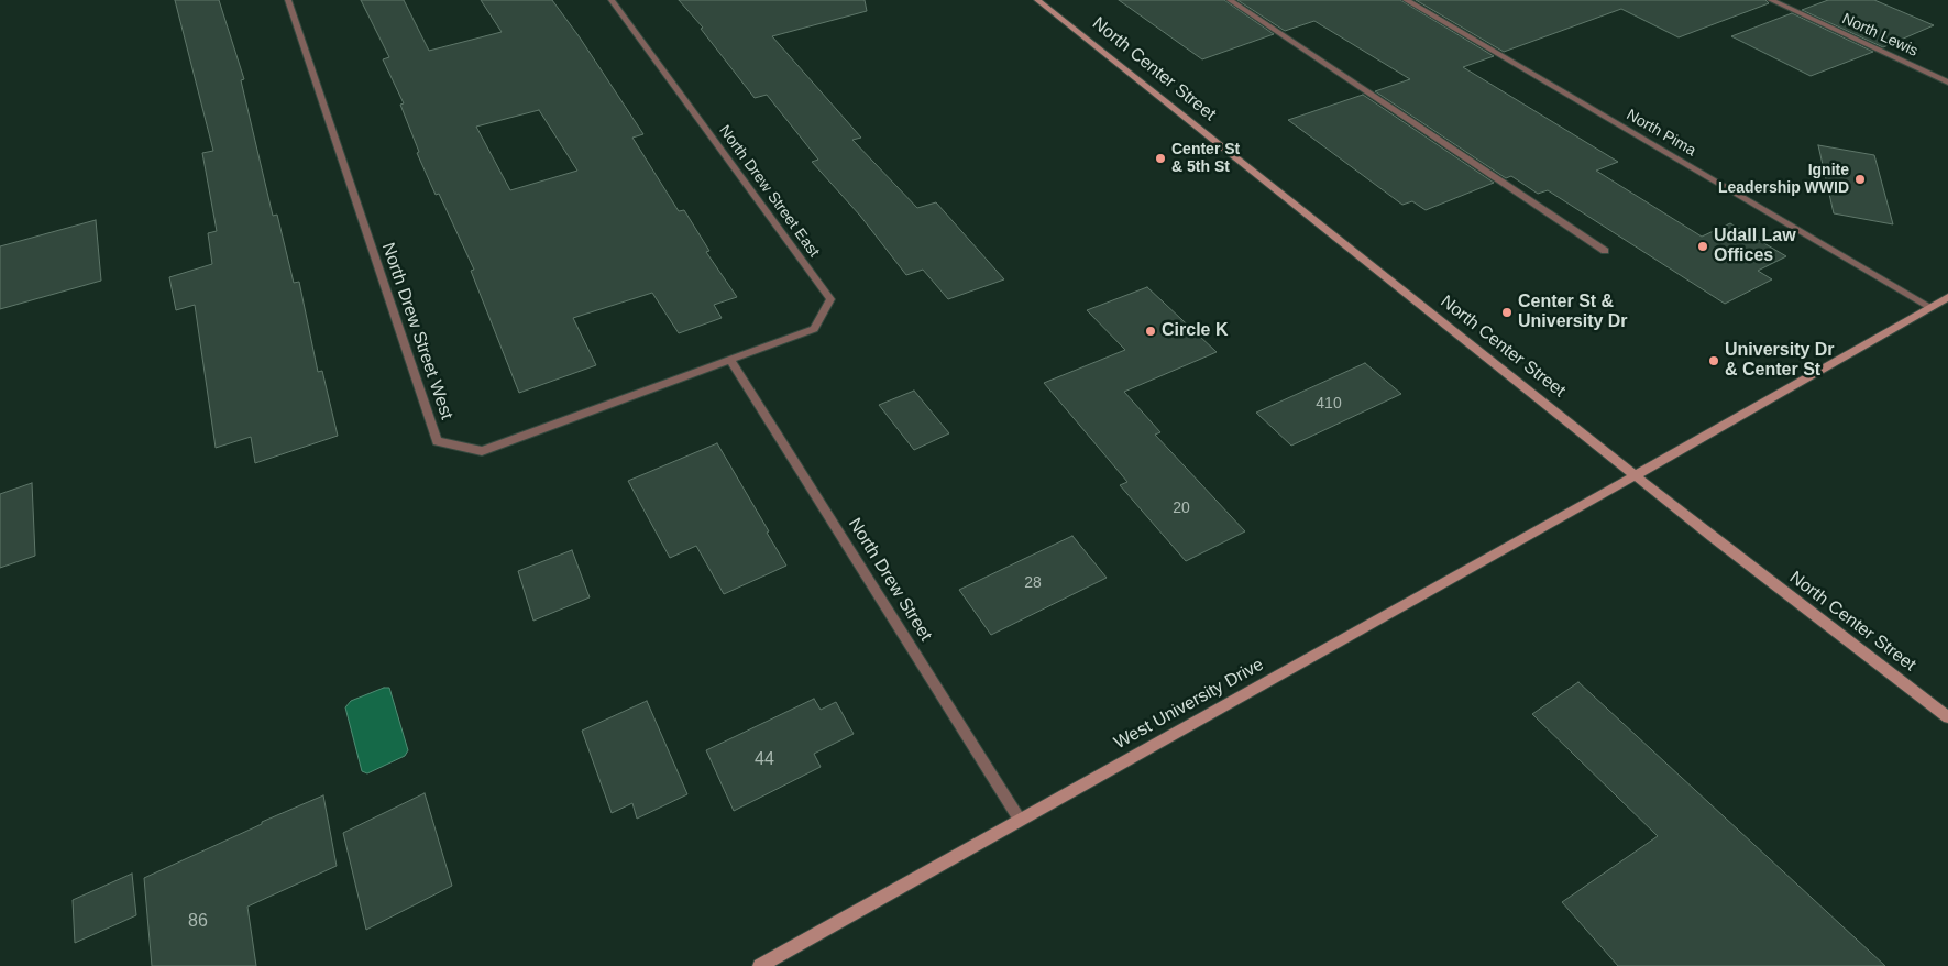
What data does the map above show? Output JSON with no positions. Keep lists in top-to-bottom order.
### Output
{
  "streets": {
    "main road": ["North Center Street", "West University Drive"],
    "street": [
      "North Lewis",
      "North Pima",
      "North Drew Street East",
      "North Drew Street West",
      "North Drew Street"
    ]
  },
  "crossings": [
    ["North Center Street", "West University Drive"],
    ["North Pima", "West University Drive"],
    ["North Drew Street East", "North Drew Street West"],
    ["North Drew Street East", "North Drew Street"],
    ["North Drew Street West", "North Drew Street"],
    ["North Drew Street", "West University Drive"]
  ],
  "places": [
    "Center St & 5th St",
    "Ignite Leadership WWID",
    "Udall Law Offices",
    "Center St & University Dr",
    "Circle K",
    "University Dr & Center St"
  ],
  "house_numbers": [
    "410",
    "20",
    "28",
    "44",
    "86"
  ]
}
